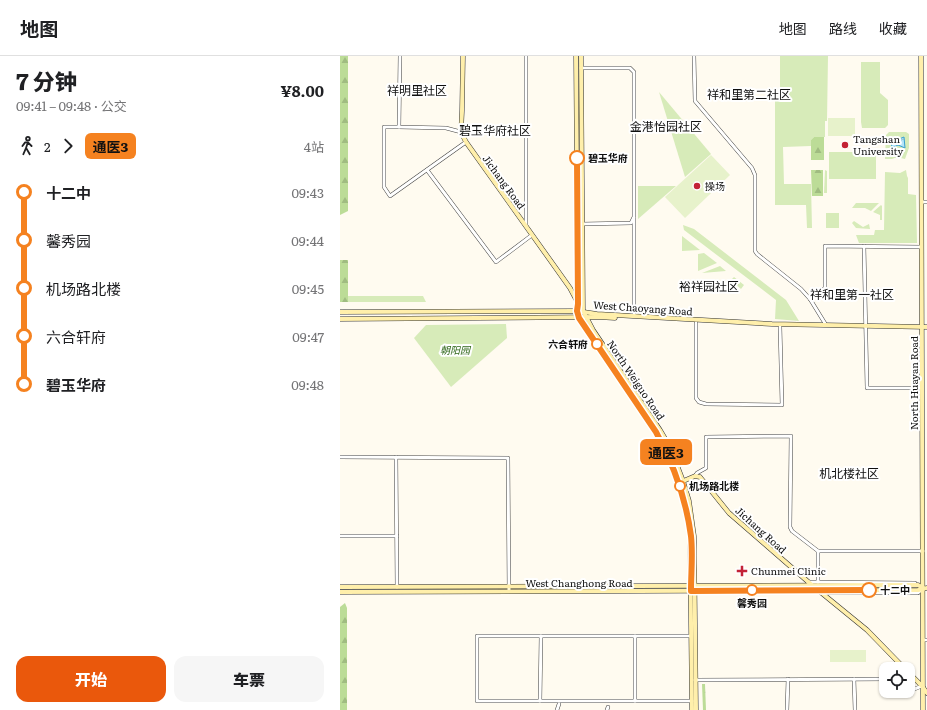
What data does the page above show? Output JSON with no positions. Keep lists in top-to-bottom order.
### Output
{
  "streets": {
    "main road": [
      "Jichang Road",
      "West Chaoyang Road",
      "North Weiguo Road",
      "North Huayan Road",
      "West Changhong Road"
    ]
  },
  "crossings": [
    ["Jichang Road", "North Weiguo Road"],
    ["Jichang Road", "West Changhong Road"],
    ["West Chaoyang Road", "North Weiguo Road"],
    ["West Chaoyang Road", "North Huayan Road"],
    ["North Weiguo Road", "West Changhong Road"],
    ["North Huayan Road", "West Changhong Road"]
  ],
  "districts": [
    "祥明里社区",
    "祥和里第二社区",
    "金港怡园社区",
    "碧玉华府社区",
    "裕祥园社区",
    "祥和里第一社区",
    "机北楼社区"
  ],
  "parks": ["朝阳园"],
  "places": {
    "other": [
      "Tangshan University",
      "碧玉华府",
      "操场",
      "六合轩府",
      "机场路北楼",
      "馨秀园",
      "十二中"
    ],
    "health": ["Chunmei Clinic"]
  },
  "lines": ["bus line 通医3"],
  "page": {
    "header": "地图",
    "nav": ["地图", "路线", "收藏"],
    "heading": ["7 分钟", "09:41 – 09:48 · 公交", "¥8.00"],
    "on_map": "通医3",
    "legs": ["2", "通医3", "4站"],
    "list": [
      {
        "name": "十二中",
        "value": "09:43"
      },
      {
        "name": "馨秀园",
        "value": "09:44"
      },
      {
        "name": "机场路北楼",
        "value": "09:45"
      },
      {
        "name": "六合轩府",
        "value": "09:47"
      },
      {
        "name": "碧玉华府",
        "value": "09:48"
      }
    ],
    "buttons": ["开始", "车票"]
  }
}
